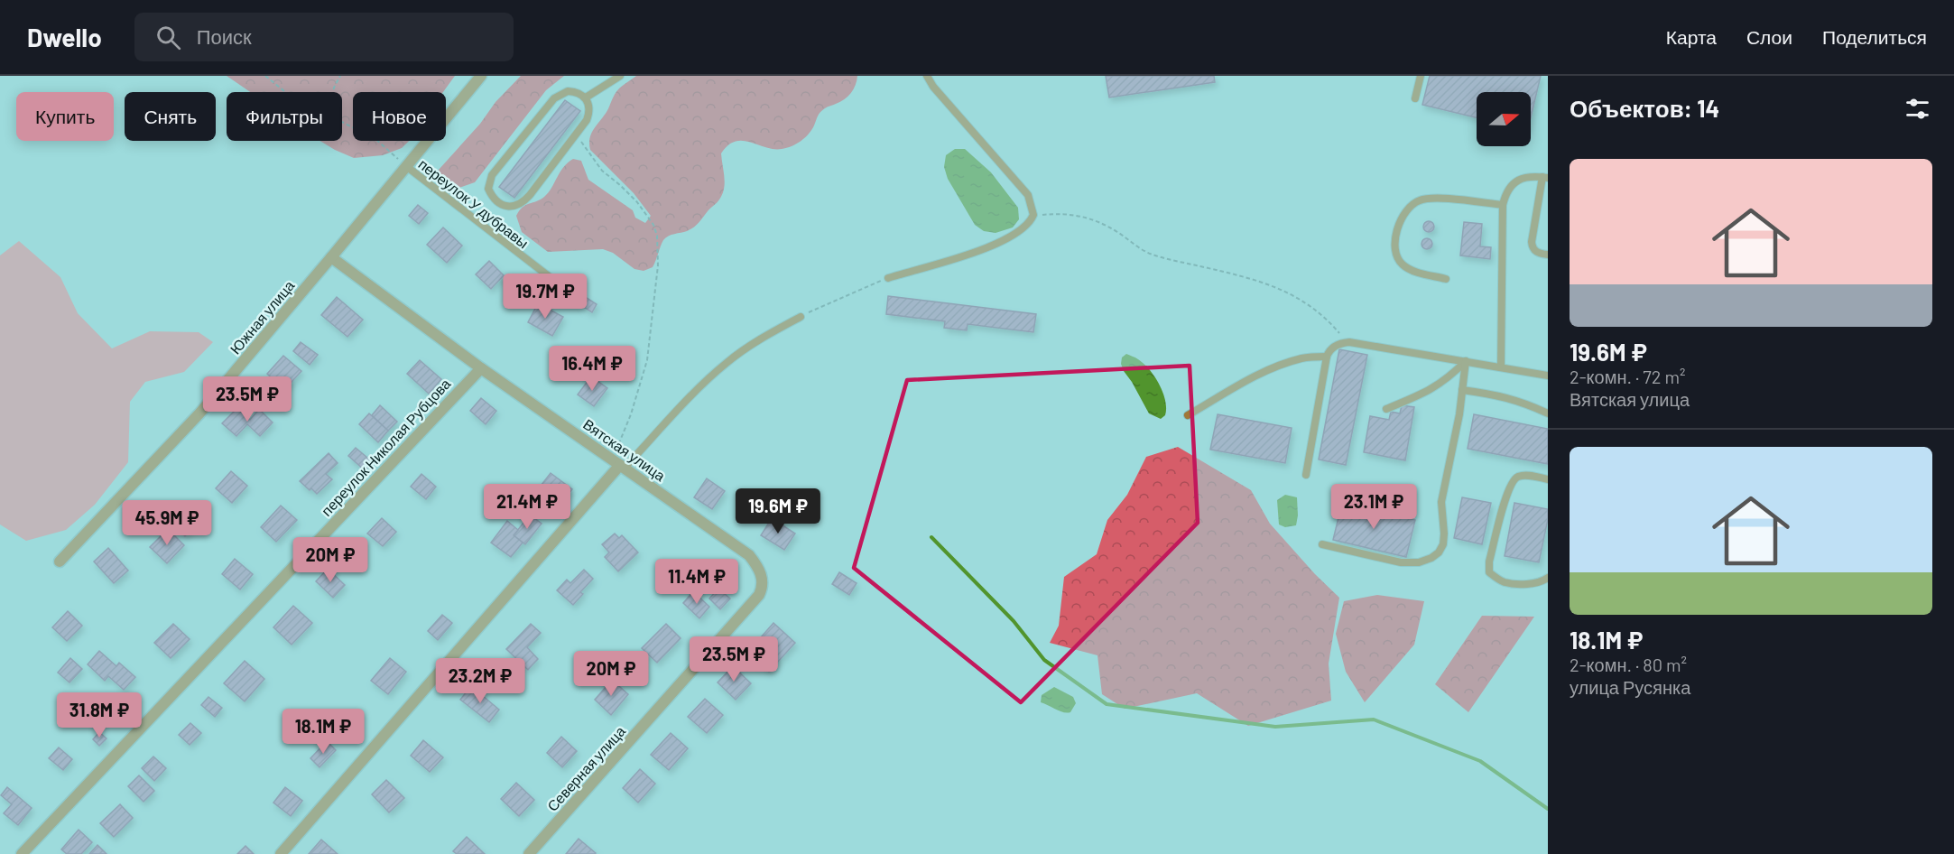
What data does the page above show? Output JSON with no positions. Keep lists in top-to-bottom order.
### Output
{
  "streets": {
    "street": [
      "Южная улица",
      "переулок Николая Рубцова",
      "Вятская улица",
      "Северная улица"
    ],
    "lane": ["переулок У дубравы"]
  },
  "crossings": [
    ["переулок У дубравы", "Южная улица"],
    ["Южная улица", "Вятская улица"],
    ["переулок Николая Рубцова", "Вятская улица"],
    ["Вятская улица", "Северная улица"]
  ],
  "north": "right",
  "page": {
    "header": "Dwello",
    "search": "Поиск",
    "nav": ["Карта", "Слои", "Поделиться"],
    "heading": "Объектов: 14",
    "chip": [
      "Купить",
      "Снять",
      "Фильтры",
      "Новое"
    ],
    "list": [
      {
        "name": "19.6M ₽",
        "note": "2-комн. · 72 m² · Вятская улица"
      },
      {
        "name": "18.1M ₽",
        "note": "2-комн. · 80 m² · улица Русянка"
      }
    ],
    "price": [
      "19.7M ₽",
      "16.4M ₽",
      "23.5M ₽",
      "21.4M ₽",
      "23.1M ₽",
      "19.6M ₽",
      "45.9M ₽",
      "20M ₽",
      "11.4M ₽",
      "23.5M ₽",
      "20M ₽",
      "23.2M ₽",
      "31.8M ₽",
      "18.1M ₽"
    ]
  }
}
